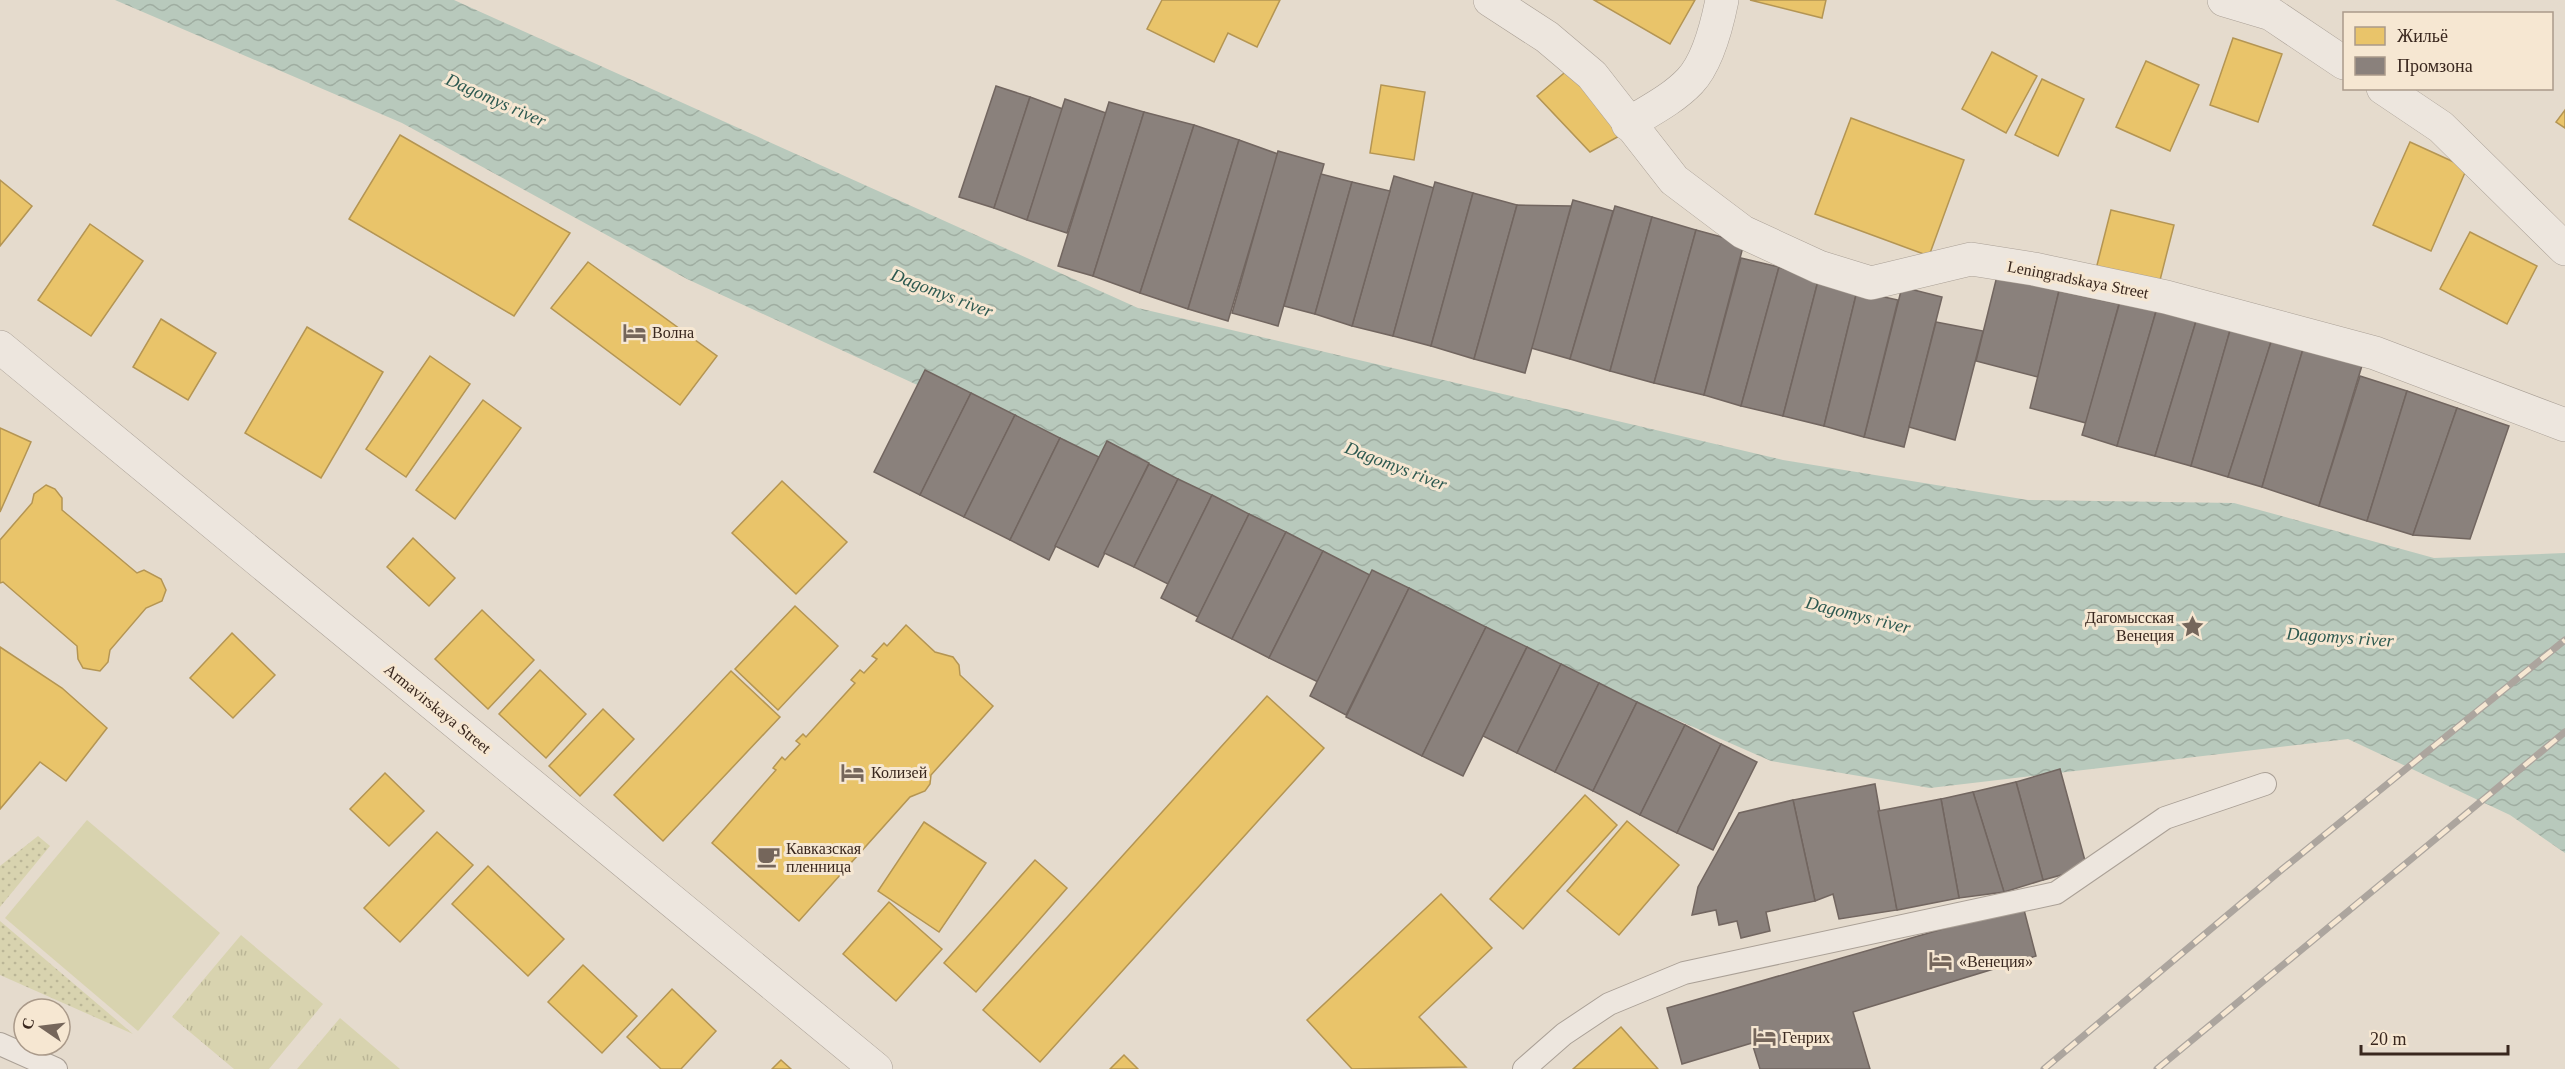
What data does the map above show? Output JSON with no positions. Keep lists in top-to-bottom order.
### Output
{
  "streets": {
    "street": ["Leningradskaya Street", "Armavirskaya Street"]
  },
  "water": ["Dagomys river"],
  "places": {
    "hotel": [
      "Волна",
      "Колизей",
      "«Венеция»",
      "Генрих"
    ],
    "place": ["Дагомысская Венеция"],
    "cafe": ["Кавказская пленница"]
  },
  "legend": ["Жильё", "Промзона"],
  "scale_bar": "20 m",
  "north": "left"
}
